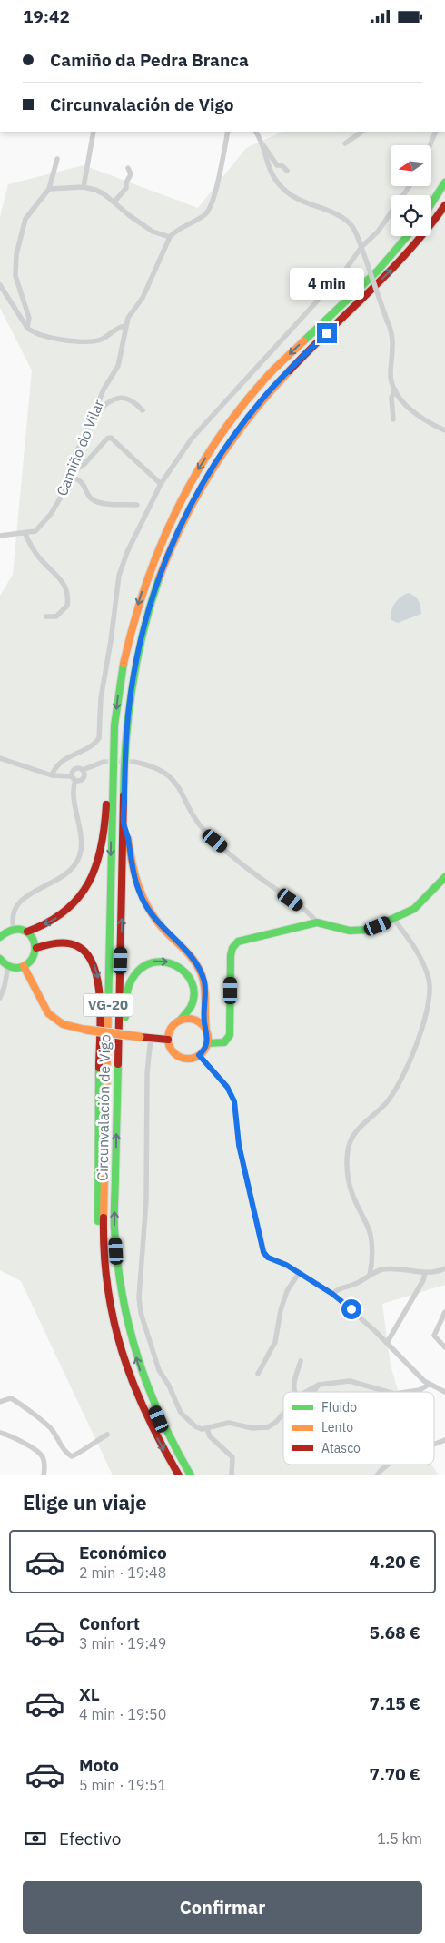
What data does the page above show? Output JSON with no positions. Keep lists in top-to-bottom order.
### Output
{
  "streets": {
    "main road": ["VG-20", "Circunvalación de Vigo"],
    "street": ["Camiño do Vilar"]
  },
  "legend": ["Fluido", "Lento", "Atasco"],
  "north": "left",
  "page": {
    "status": "19:42",
    "banner": ["Camiño da Pedra Branca", "Circunvalación de Vigo"],
    "bubble": "4 min",
    "heading": "Elige un viaje",
    "list": [
      {
        "name": "Económico",
        "note": "2 min · 19:48",
        "value": "4.20 €"
      },
      {
        "name": "Confort",
        "note": "3 min · 19:49",
        "value": "5.68 €"
      },
      {
        "name": "XL",
        "note": "4 min · 19:50",
        "value": "7.15 €"
      },
      {
        "name": "Moto",
        "note": "5 min · 19:51",
        "value": "7.70 €"
      }
    ],
    "pay": ["Efectivo", "1.5 km"],
    "buttons": "Confirmar"
  }
}
